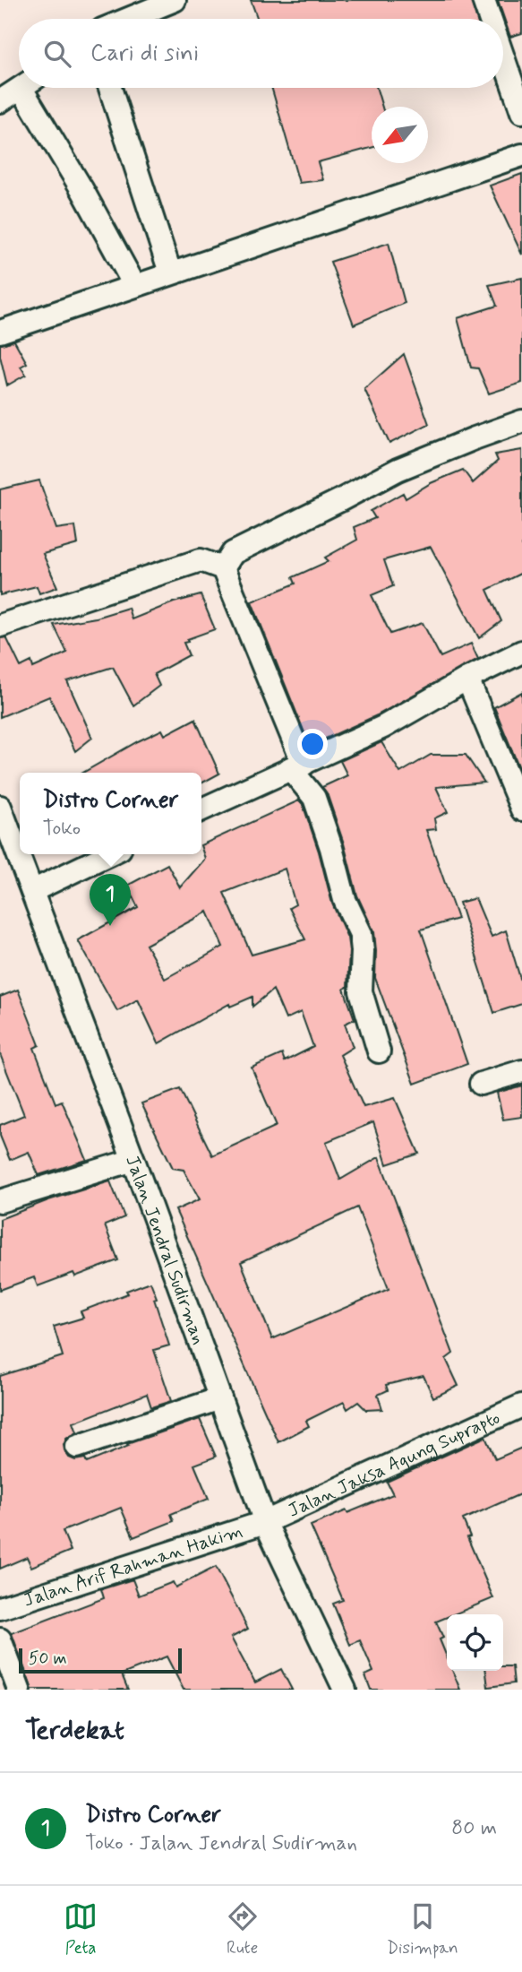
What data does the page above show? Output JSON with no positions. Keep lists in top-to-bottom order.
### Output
{
  "streets": {
    "street": ["Jalan Jendral Sudirman", "Jalan Jaksa Agung Suprapto", "Jalan Arif Rahman Hakim"]
  },
  "crossings": [
    ["Jalan Jendral Sudirman", "Jalan Jaksa Agung Suprapto"],
    ["Jalan Jendral Sudirman", "Jalan Arif Rahman Hakim"],
    ["Jalan Jaksa Agung Suprapto", "Jalan Arif Rahman Hakim"]
  ],
  "scale_bar": "50 m",
  "north": "bottom left",
  "page": {
    "search": "Cari di sini",
    "popup": ["Distro Corner", "Toko"],
    "pins": "1",
    "scale": "50 m",
    "heading": "Terdekat",
    "list": [
      {
        "mark": "1",
        "name": "Distro Corner",
        "note": "Toko · Jalan Jendral Sudirman",
        "value": "80 m"
      }
    ],
    "nav": ["Peta", "Rute", "Disimpan"]
  }
}
